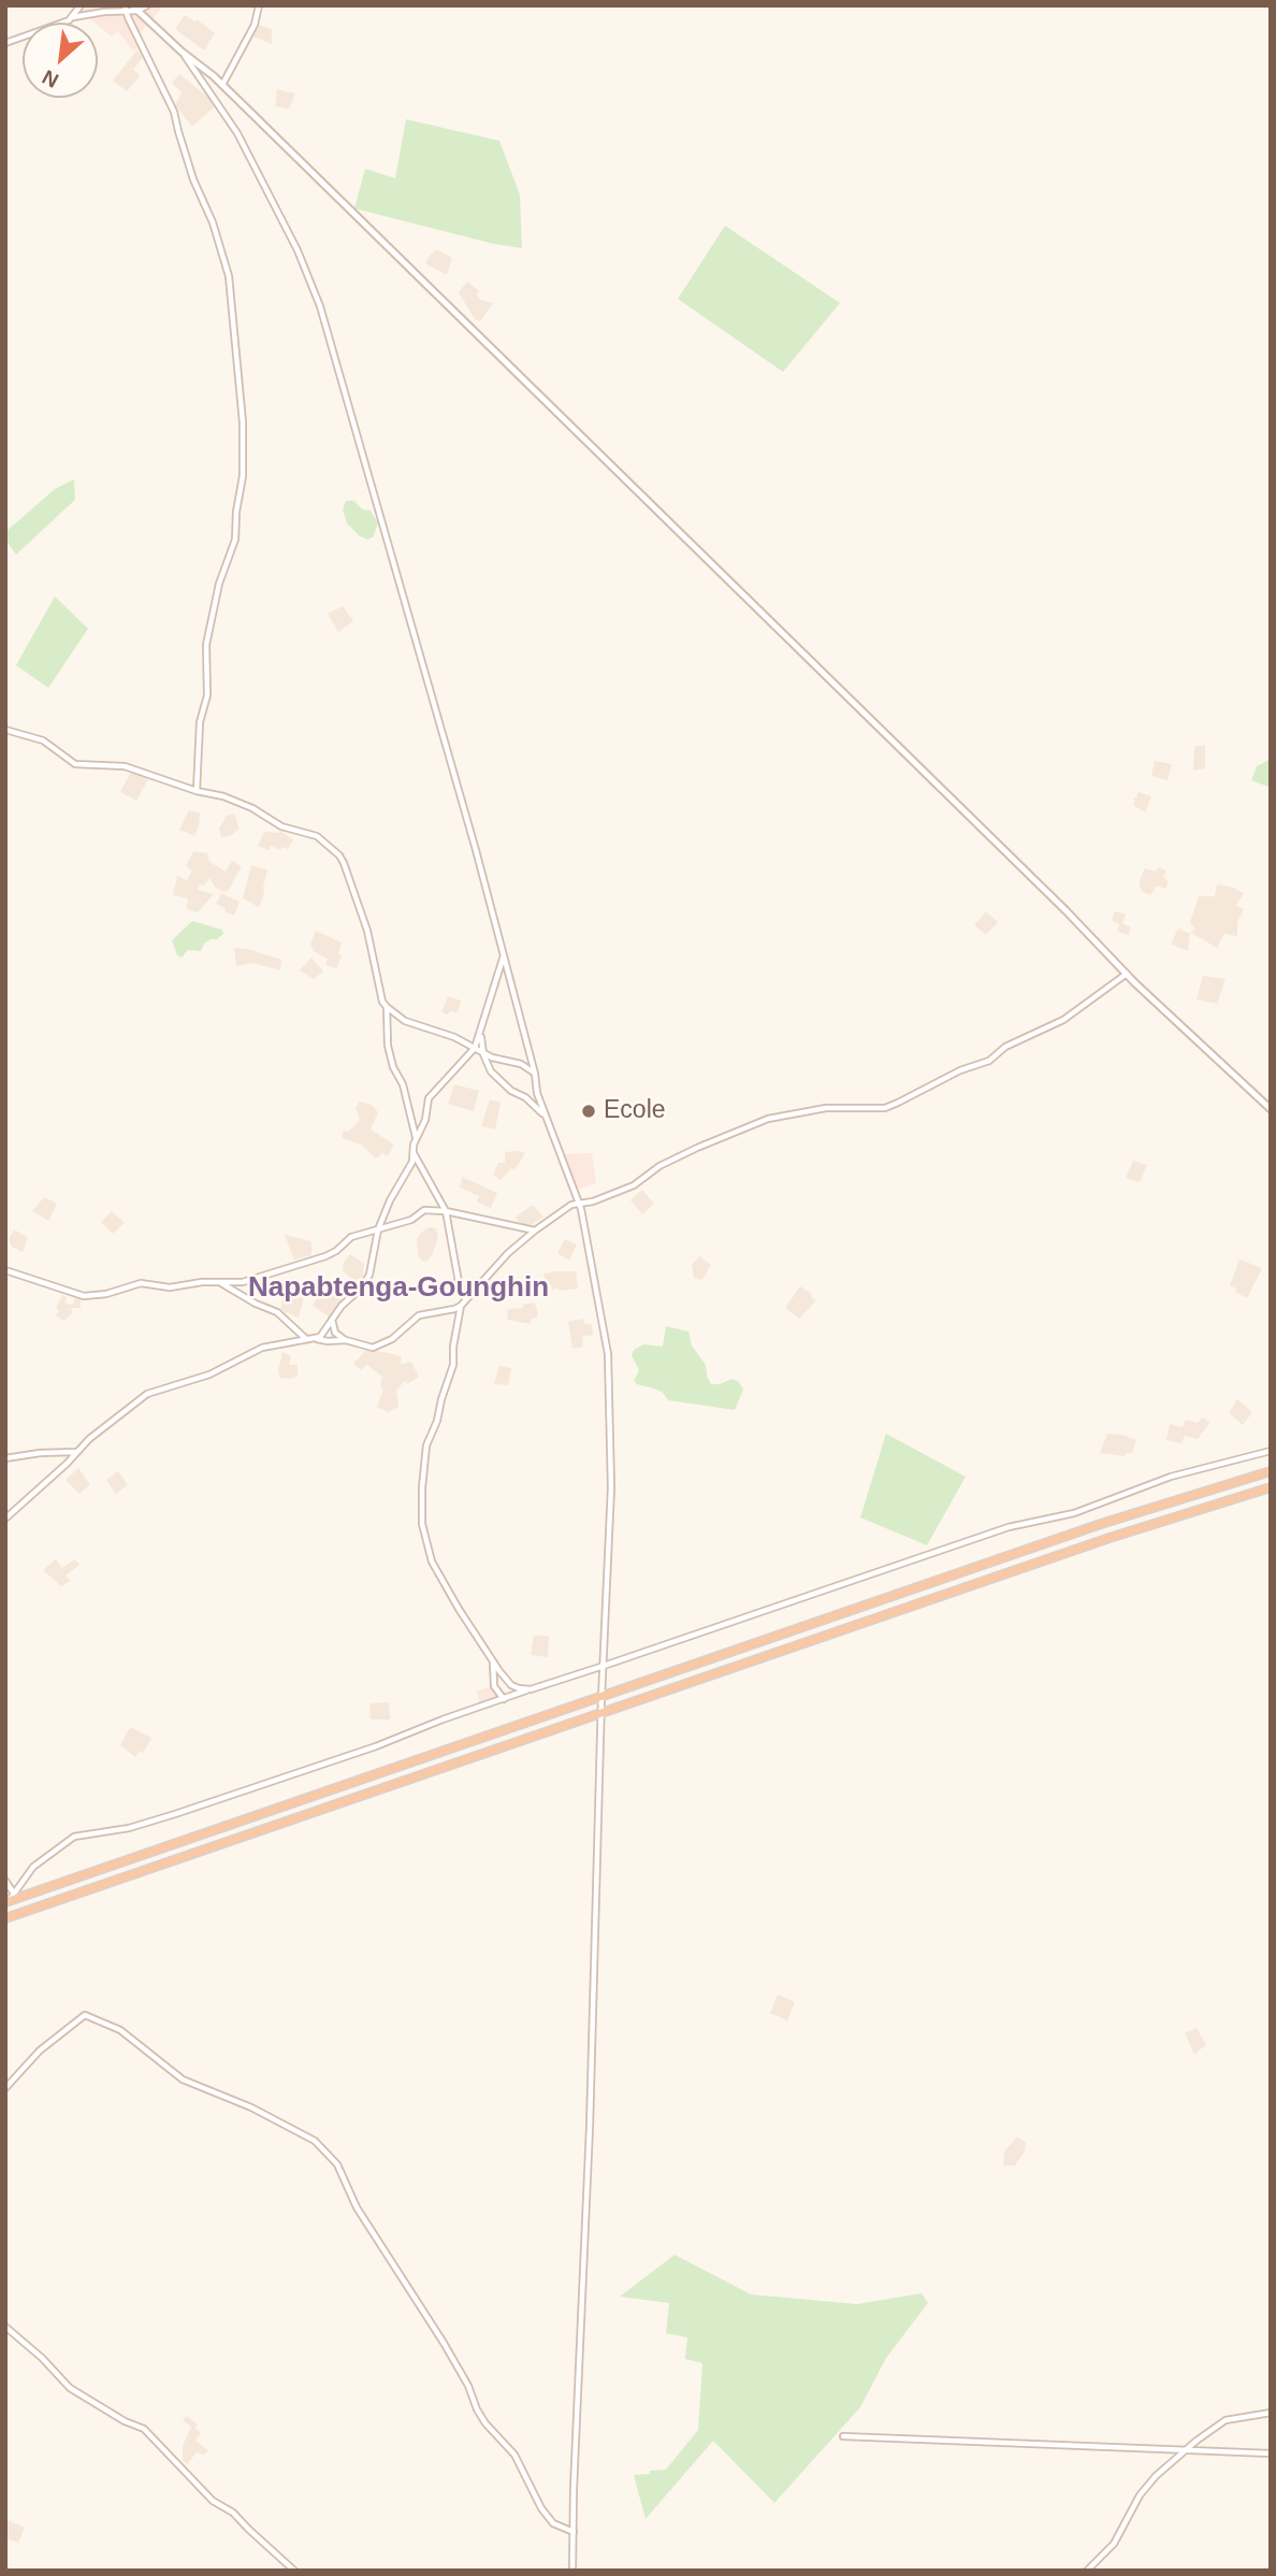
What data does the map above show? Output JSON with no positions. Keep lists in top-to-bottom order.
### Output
{
  "districts": ["Napabtenga-Gounghin"],
  "places": ["Ecole"],
  "north": "bottom left"
}
